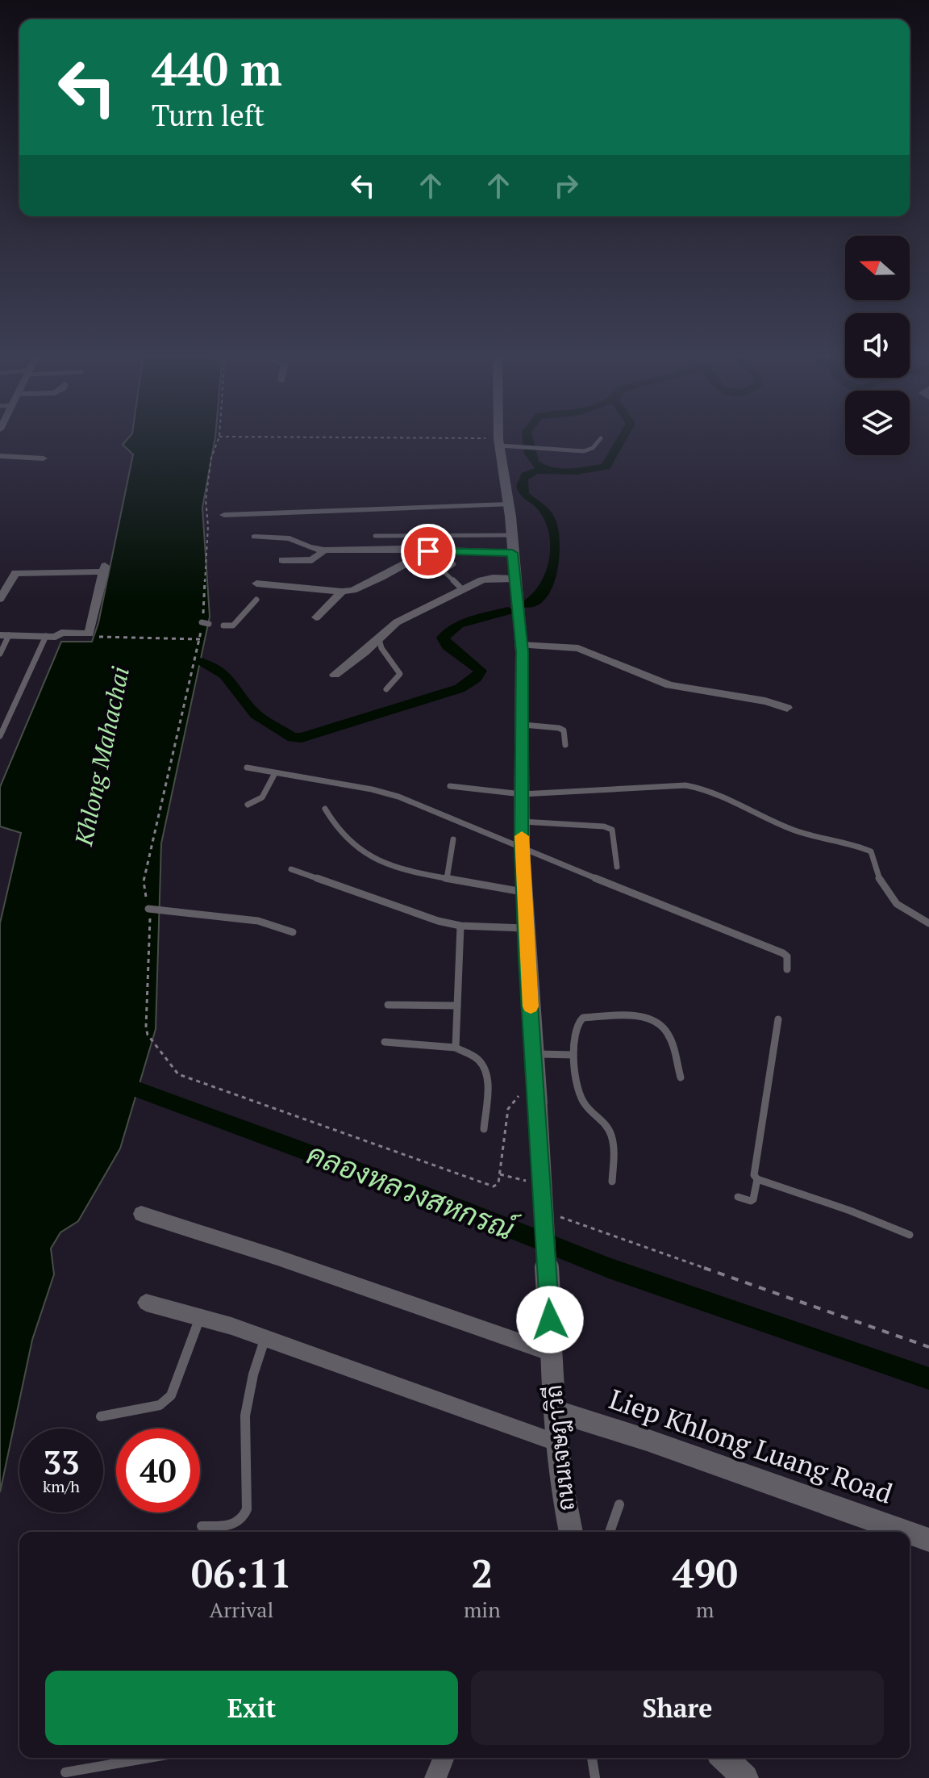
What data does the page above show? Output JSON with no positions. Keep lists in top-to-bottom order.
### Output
{
  "streets": {
    "street": ["Liep Khlong Luang Road", "ถนนเจษฎาวิถี"]
  },
  "crossings": [
    ["Liep Khlong Luang Road", "ถนนเจษฎาวิถี"]
  ],
  "water": ["Khlong Mahachai", "คลองหลวงสหกรณ์"],
  "north": "left",
  "page": {
    "turn": ["440 m", "Turn left"],
    "speed": "33 km/h",
    "limit": "40",
    "eta": [
      "06:11",
      "Arrival",
      "2",
      "min",
      "490",
      "m"
    ],
    "buttons": ["Exit", "Share"]
  }
}
